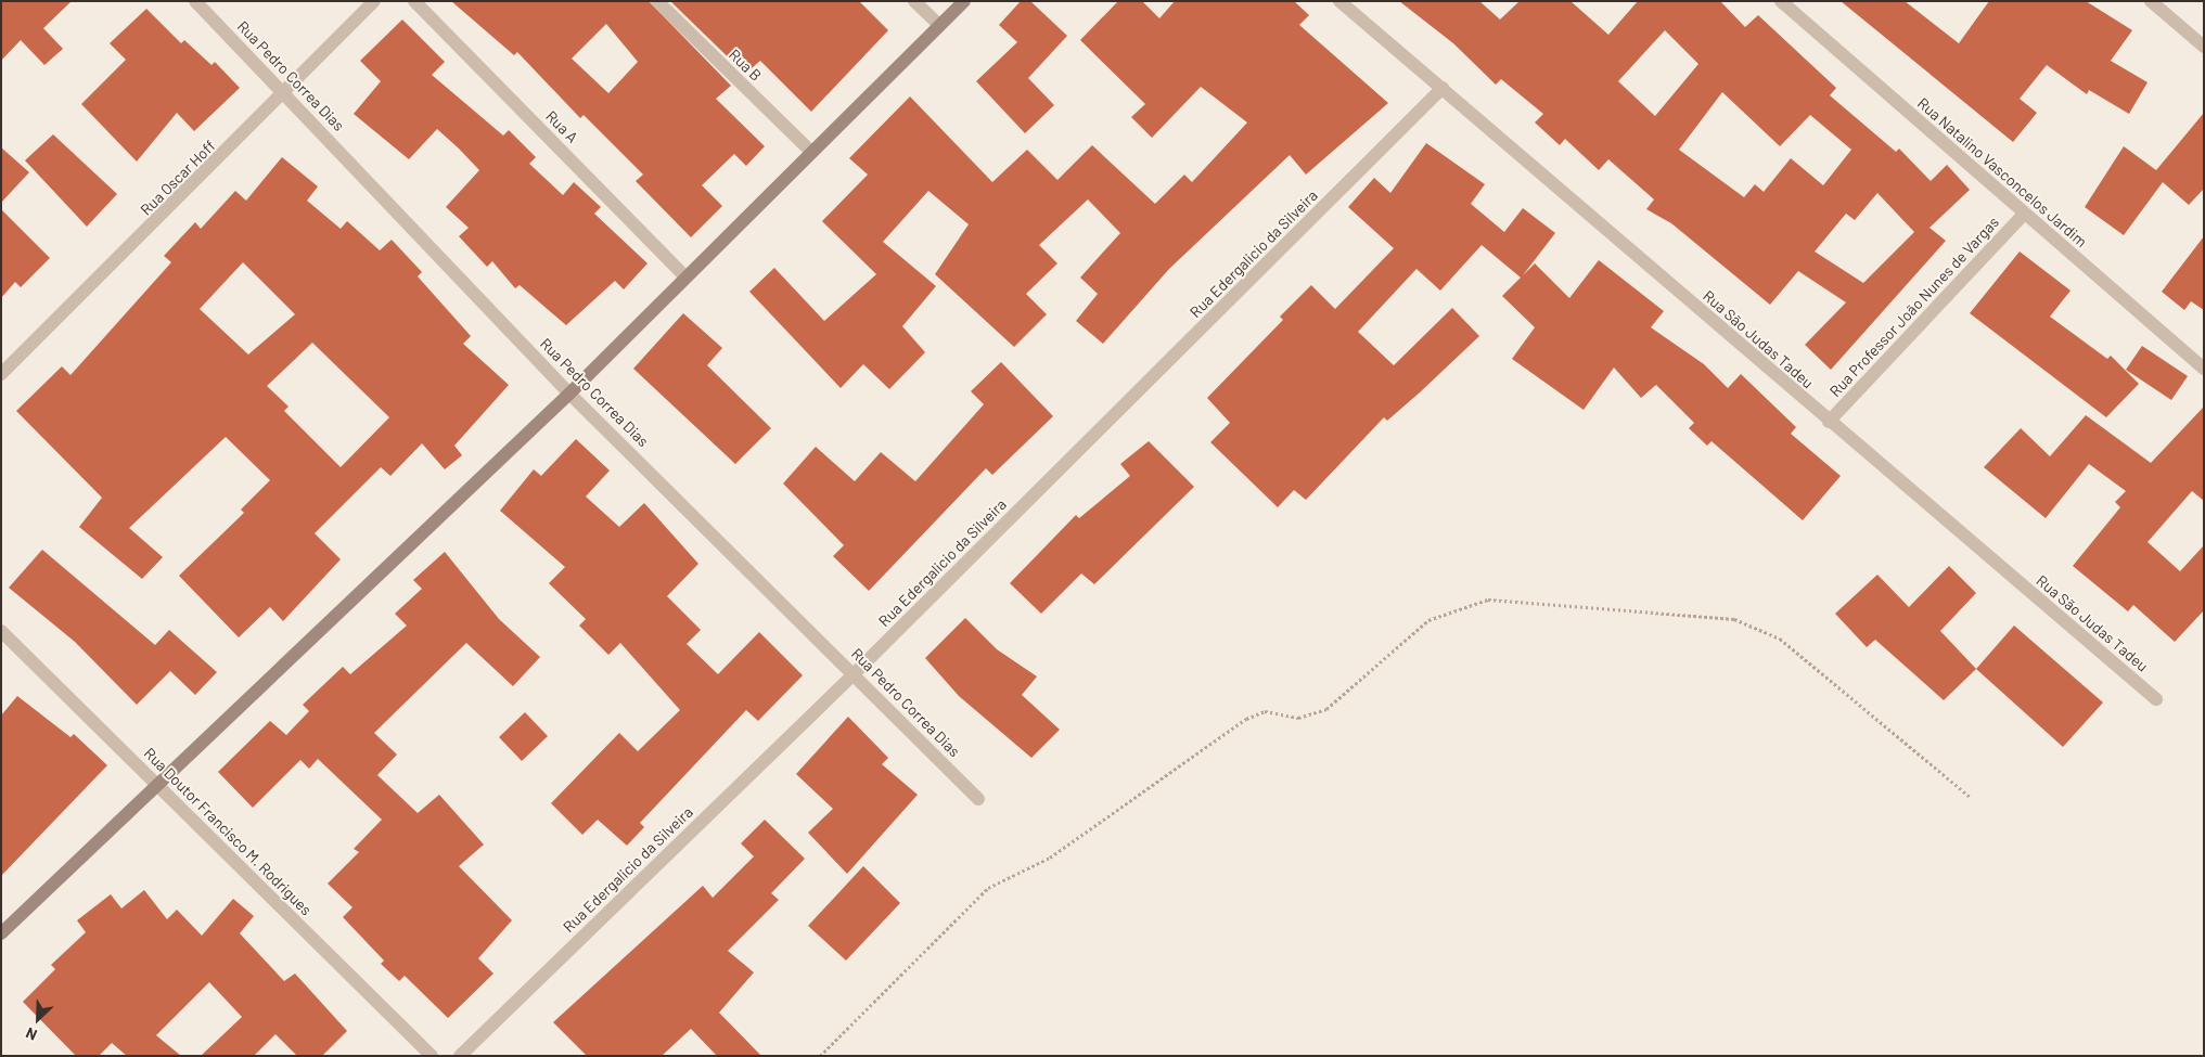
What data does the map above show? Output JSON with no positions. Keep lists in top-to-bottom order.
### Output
{
  "streets": {
    "street": [
      "Rua B",
      "Rua Pedro Correa Dias",
      "Rua A",
      "Rua Natalino Vasconcelos Jardim",
      "Rua Oscar Hoff",
      "Rua Edergalicio da Silveira",
      "Rua Professor João Nunes de Vargas",
      "Rua São Judas Tadeu",
      "Rua Doutor Francisco M. Rodrigues"
    ]
  },
  "crossings": [
    ["Rua Pedro Correa Dias", "Rua Oscar Hoff"],
    ["Rua Pedro Correa Dias", "Rua Edergalicio da Silveira"],
    ["Rua Natalino Vasconcelos Jardim", "Rua Professor João Nunes de Vargas"],
    ["Rua Edergalicio da Silveira", "Rua São Judas Tadeu"],
    ["Rua Professor João Nunes de Vargas", "Rua São Judas Tadeu"]
  ],
  "north": "bottom left"
}
